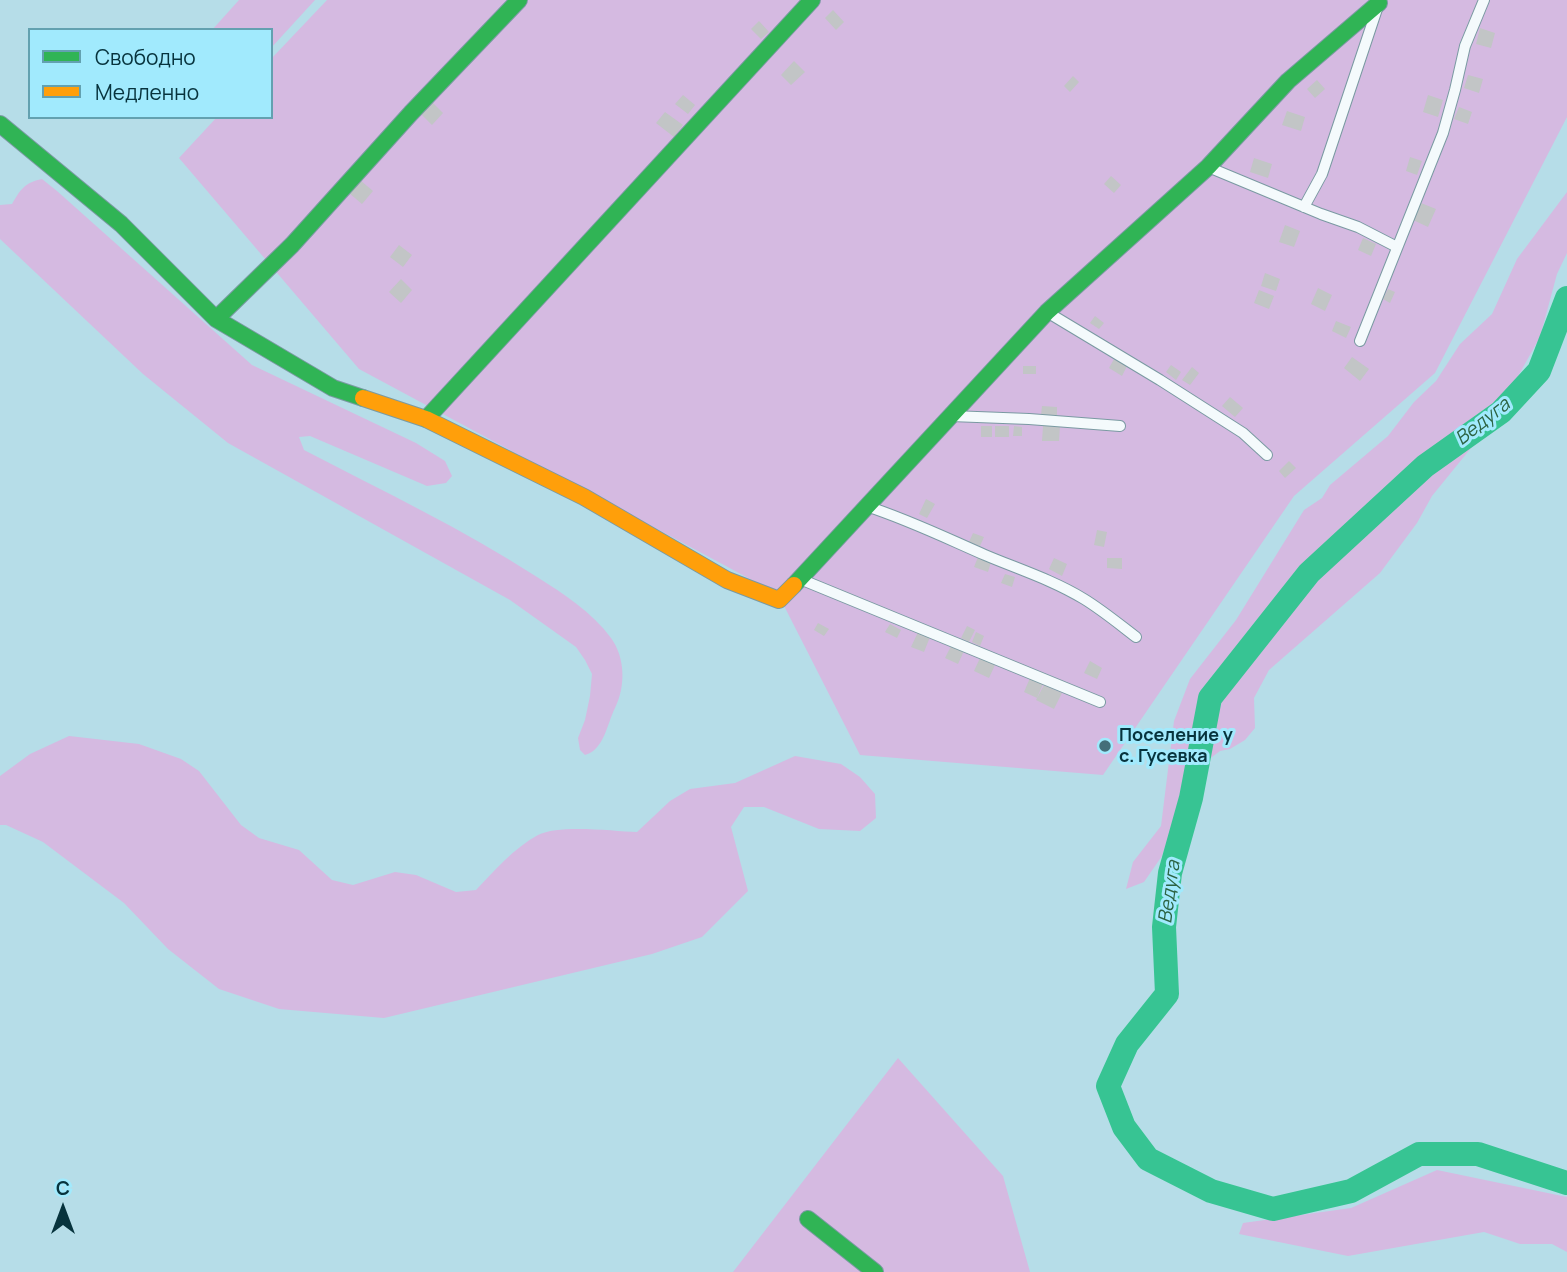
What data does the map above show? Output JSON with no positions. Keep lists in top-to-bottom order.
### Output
{
  "water": ["Ведуга"],
  "places": ["Поселение у с. Гусевка"],
  "legend": ["Свободно", "Медленно"],
  "north": "top"
}
